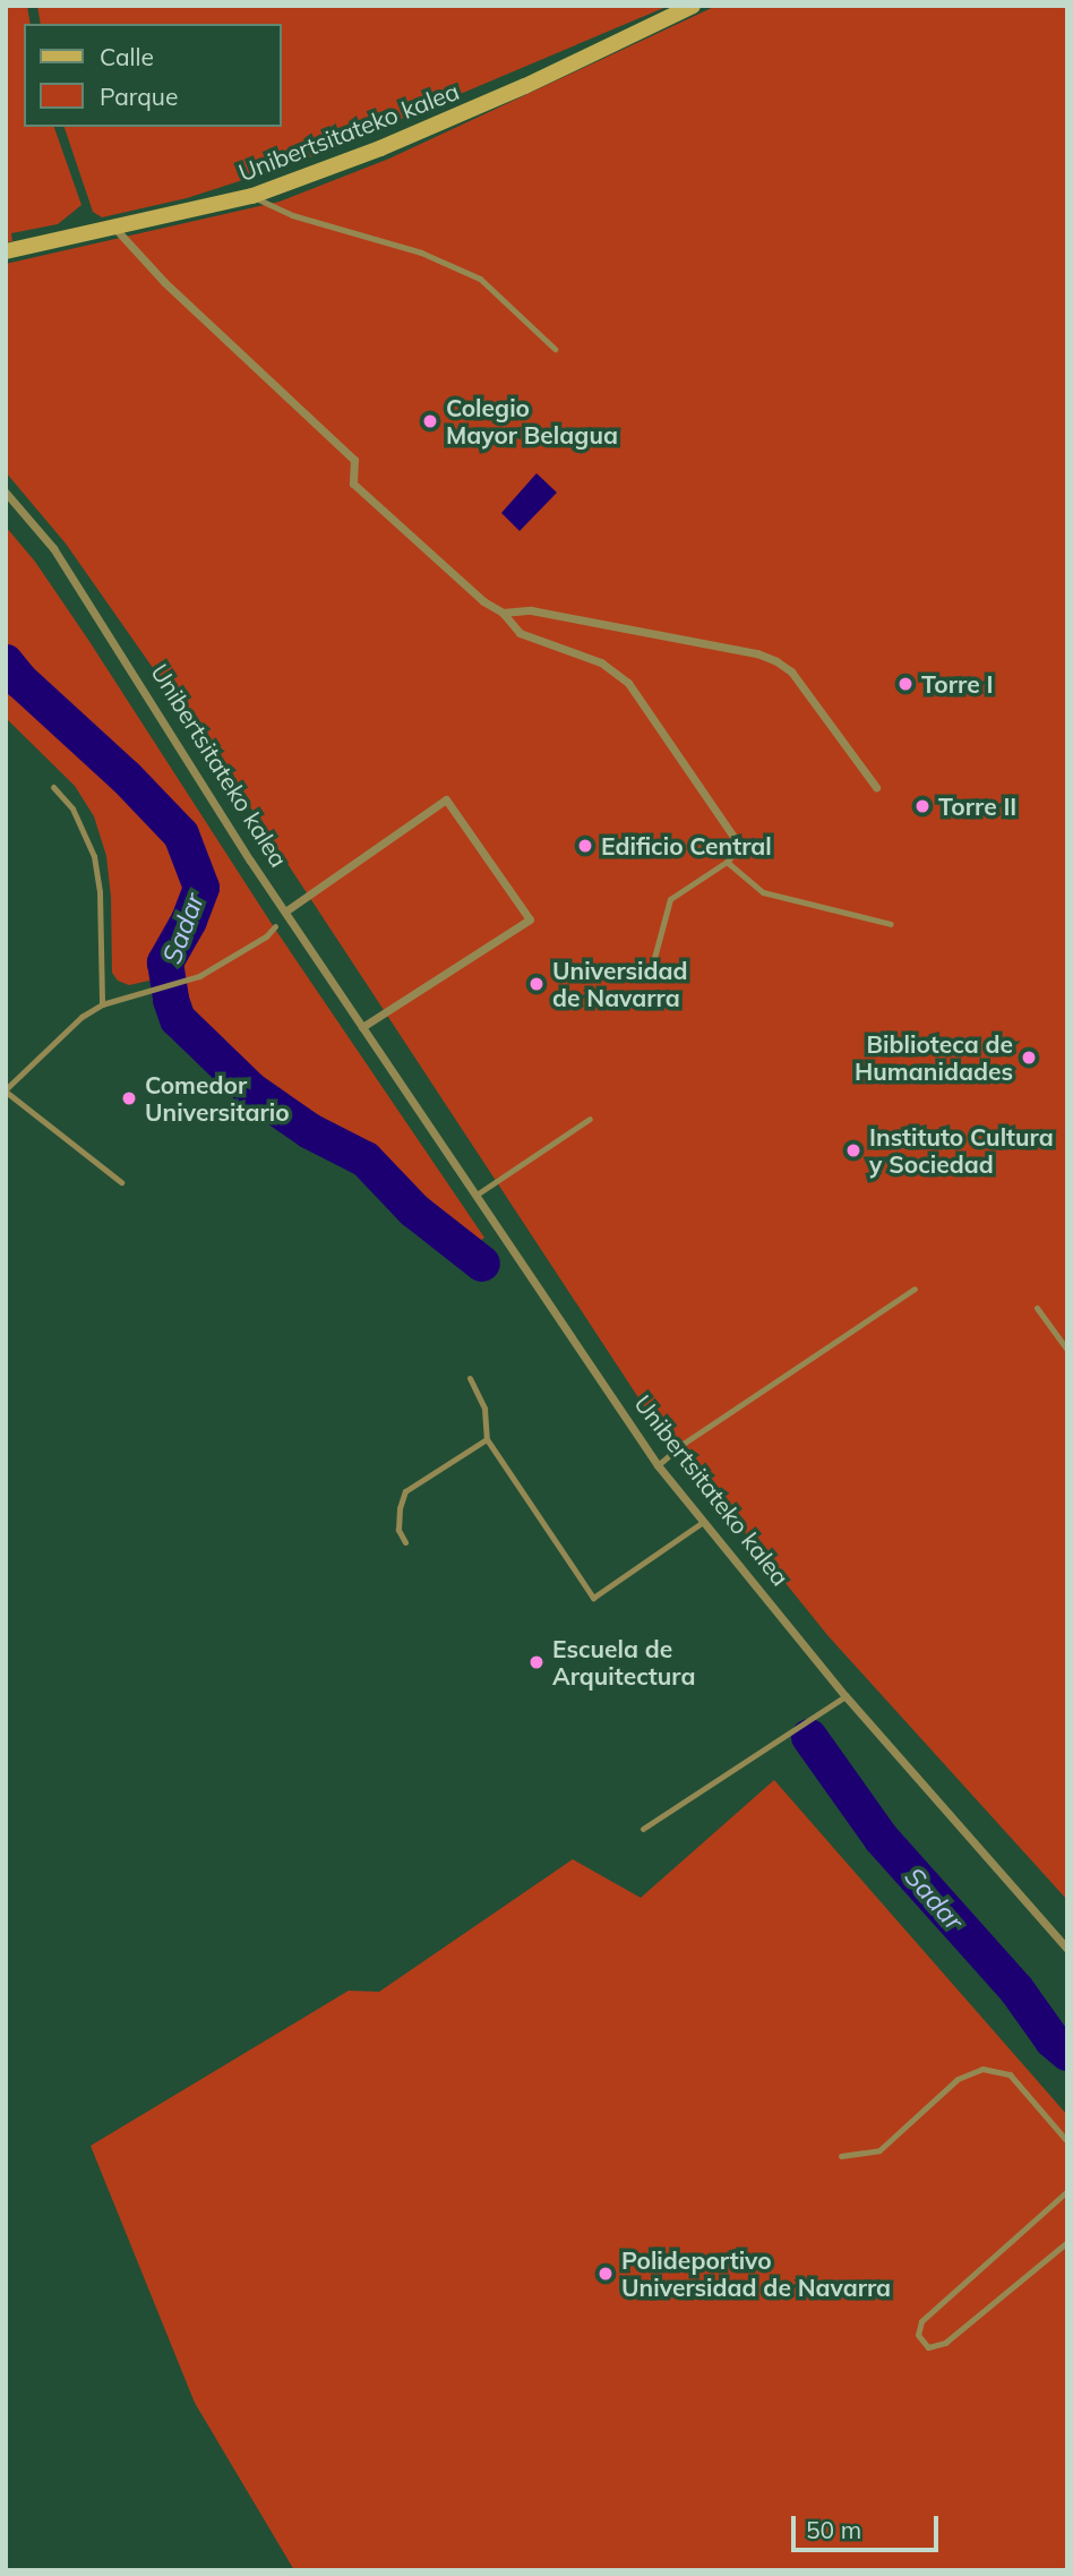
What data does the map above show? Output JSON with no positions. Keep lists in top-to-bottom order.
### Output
{
  "streets": {
    "main road": ["Unibertsitateko kalea"]
  },
  "water": ["Sadar"],
  "places": [
    "Colegio Mayor Belagua",
    "Torre I",
    "Torre II",
    "Edificio Central",
    "Universidad de Navarra",
    "Biblioteca de Humanidades",
    "Comedor Universitario",
    "Instituto Cultura y Sociedad",
    "Escuela de Arquitectura",
    "Polideportivo Universidad de Navarra"
  ],
  "legend": ["Calle", "Parque"],
  "scale_bar": "50 m"
}
